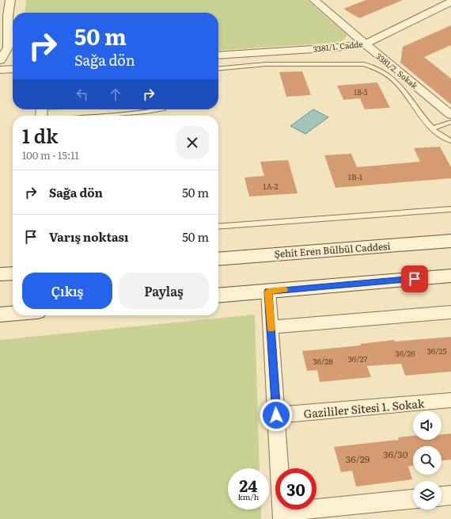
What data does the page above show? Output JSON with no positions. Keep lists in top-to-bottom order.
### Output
{
  "streets": {
    "main road": ["Şehit Eren Bülbül Caddesi"],
    "street": ["3381/1. Cadde", "3381/2. Sokak", "Gazililer Sitesi 1. Sokak"]
  },
  "crossings": [
    ["3381/1. Cadde", "3381/2. Sokak"]
  ],
  "house_numbers": [
    "1B-5",
    "1B-1",
    "1A-2",
    "36/25",
    "36/26",
    "36/27",
    "36/28",
    "36/30",
    "36/29"
  ],
  "page": {
    "turn": ["50 m", "Sağa dön"],
    "heading": ["1 dk", "100 m · 15:11"],
    "list": [
      {
        "name": "Sağa dön",
        "value": "50 m"
      },
      {
        "name": "Varış noktası",
        "value": "50 m"
      }
    ],
    "buttons": ["Çıkış", "Paylaş"],
    "speed": "24 km/h",
    "limit": "30"
  }
}
